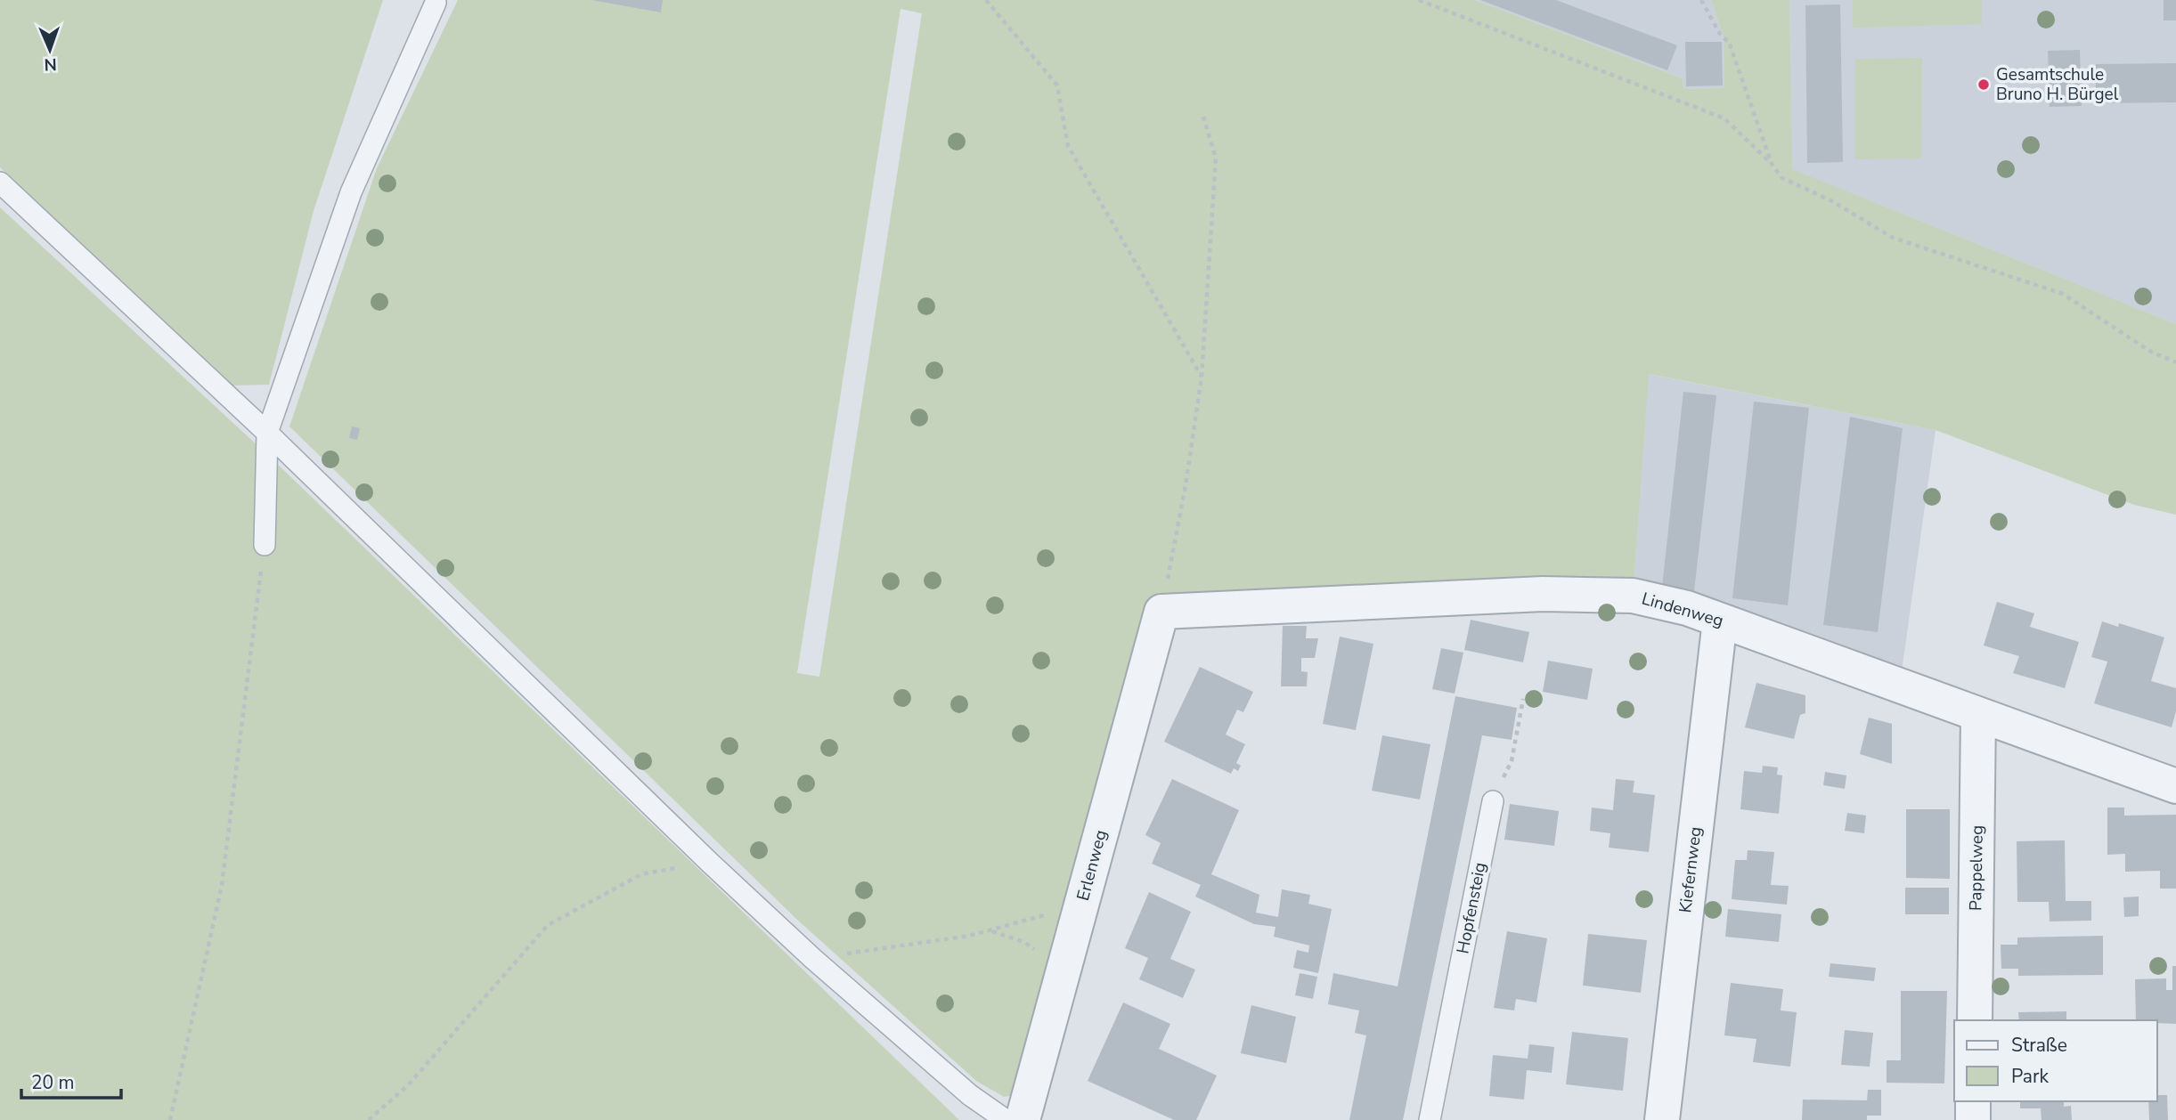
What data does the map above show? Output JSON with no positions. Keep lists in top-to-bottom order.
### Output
{
  "streets": {
    "street": [
      "Lindenweg",
      "Erlenweg",
      "Pappelweg",
      "Kiefernweg"
    ],
    "lane": ["Hopfensteig"]
  },
  "crossings": [
    ["Lindenweg", "Erlenweg"],
    ["Lindenweg", "Pappelweg"],
    ["Lindenweg", "Kiefernweg"]
  ],
  "places": ["Gesamtschule Bruno H. Bürgel"],
  "legend": ["Straße", "Park"],
  "scale_bar": "20 m",
  "north": "bottom"
}
